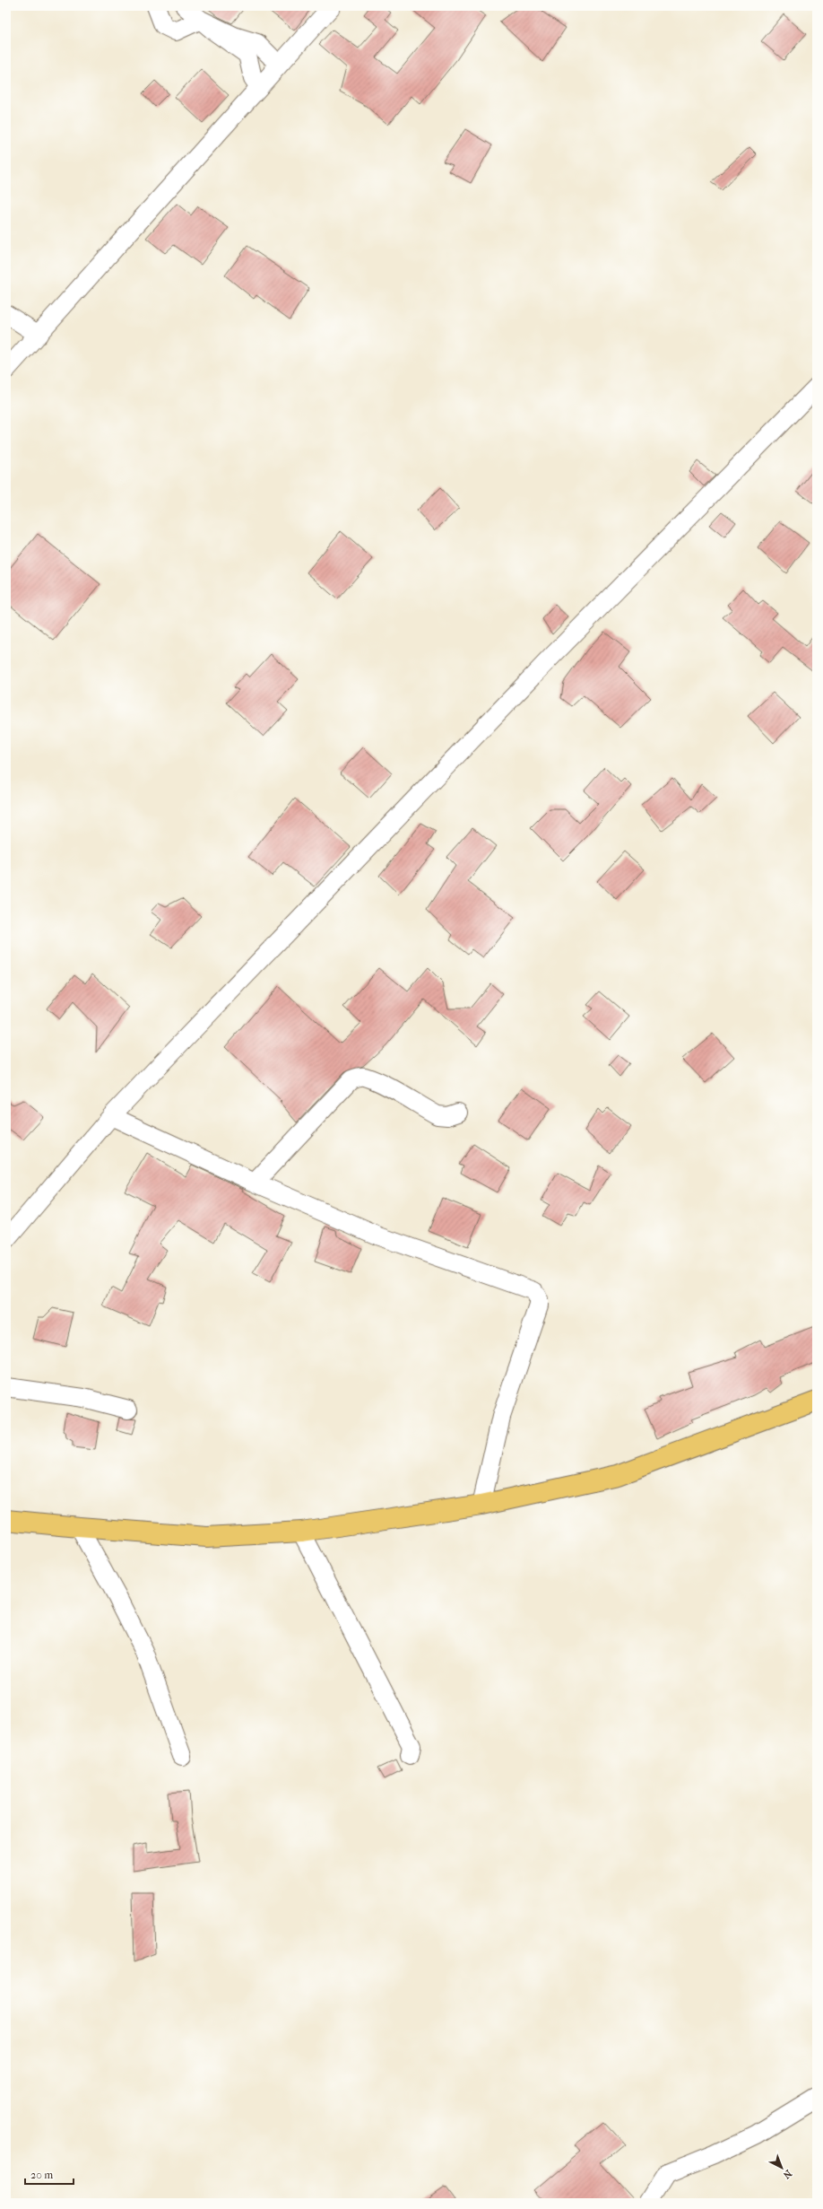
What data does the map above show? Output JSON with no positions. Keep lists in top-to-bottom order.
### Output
{
  "scale_bar": "20 m",
  "north": "bottom right"
}
